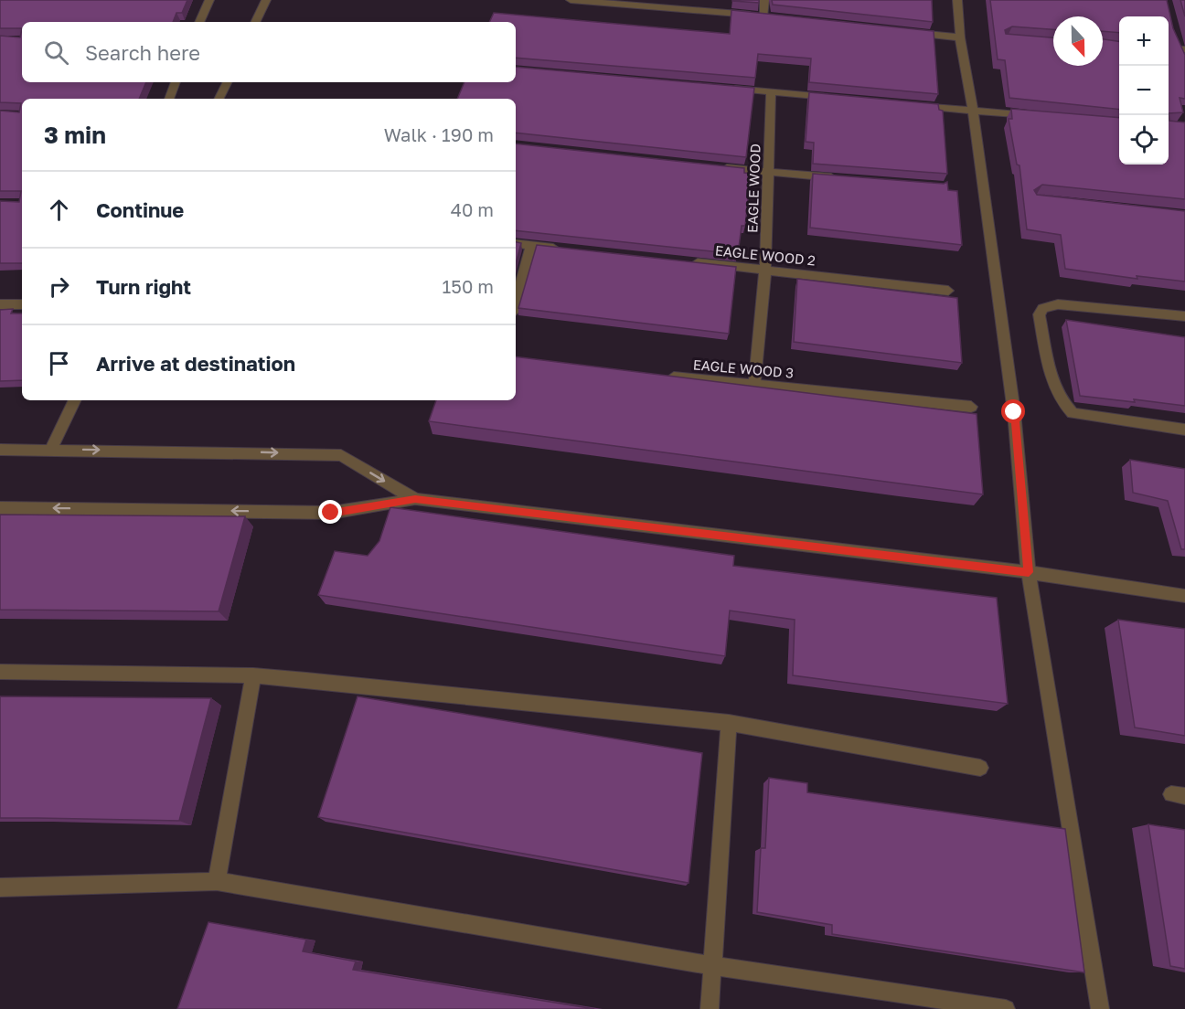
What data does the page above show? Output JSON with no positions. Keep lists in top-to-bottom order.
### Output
{
  "streets": {
    "street": ["EAGLE WOOD", "EAGLE WOOD 2", "EAGLE WOOD 3"]
  },
  "crossings": [
    ["EAGLE WOOD", "EAGLE WOOD 2"],
    ["EAGLE WOOD", "EAGLE WOOD 3"]
  ],
  "north": "bottom",
  "page": {
    "map_buttons": ["+", "−"],
    "search": "Search here",
    "heading": ["3 min", "Walk · 190 m"],
    "list": [
      ["Continue", "40 m"],
      ["Turn right", "150 m"],
      "Arrive at destination"
    ]
  }
}
